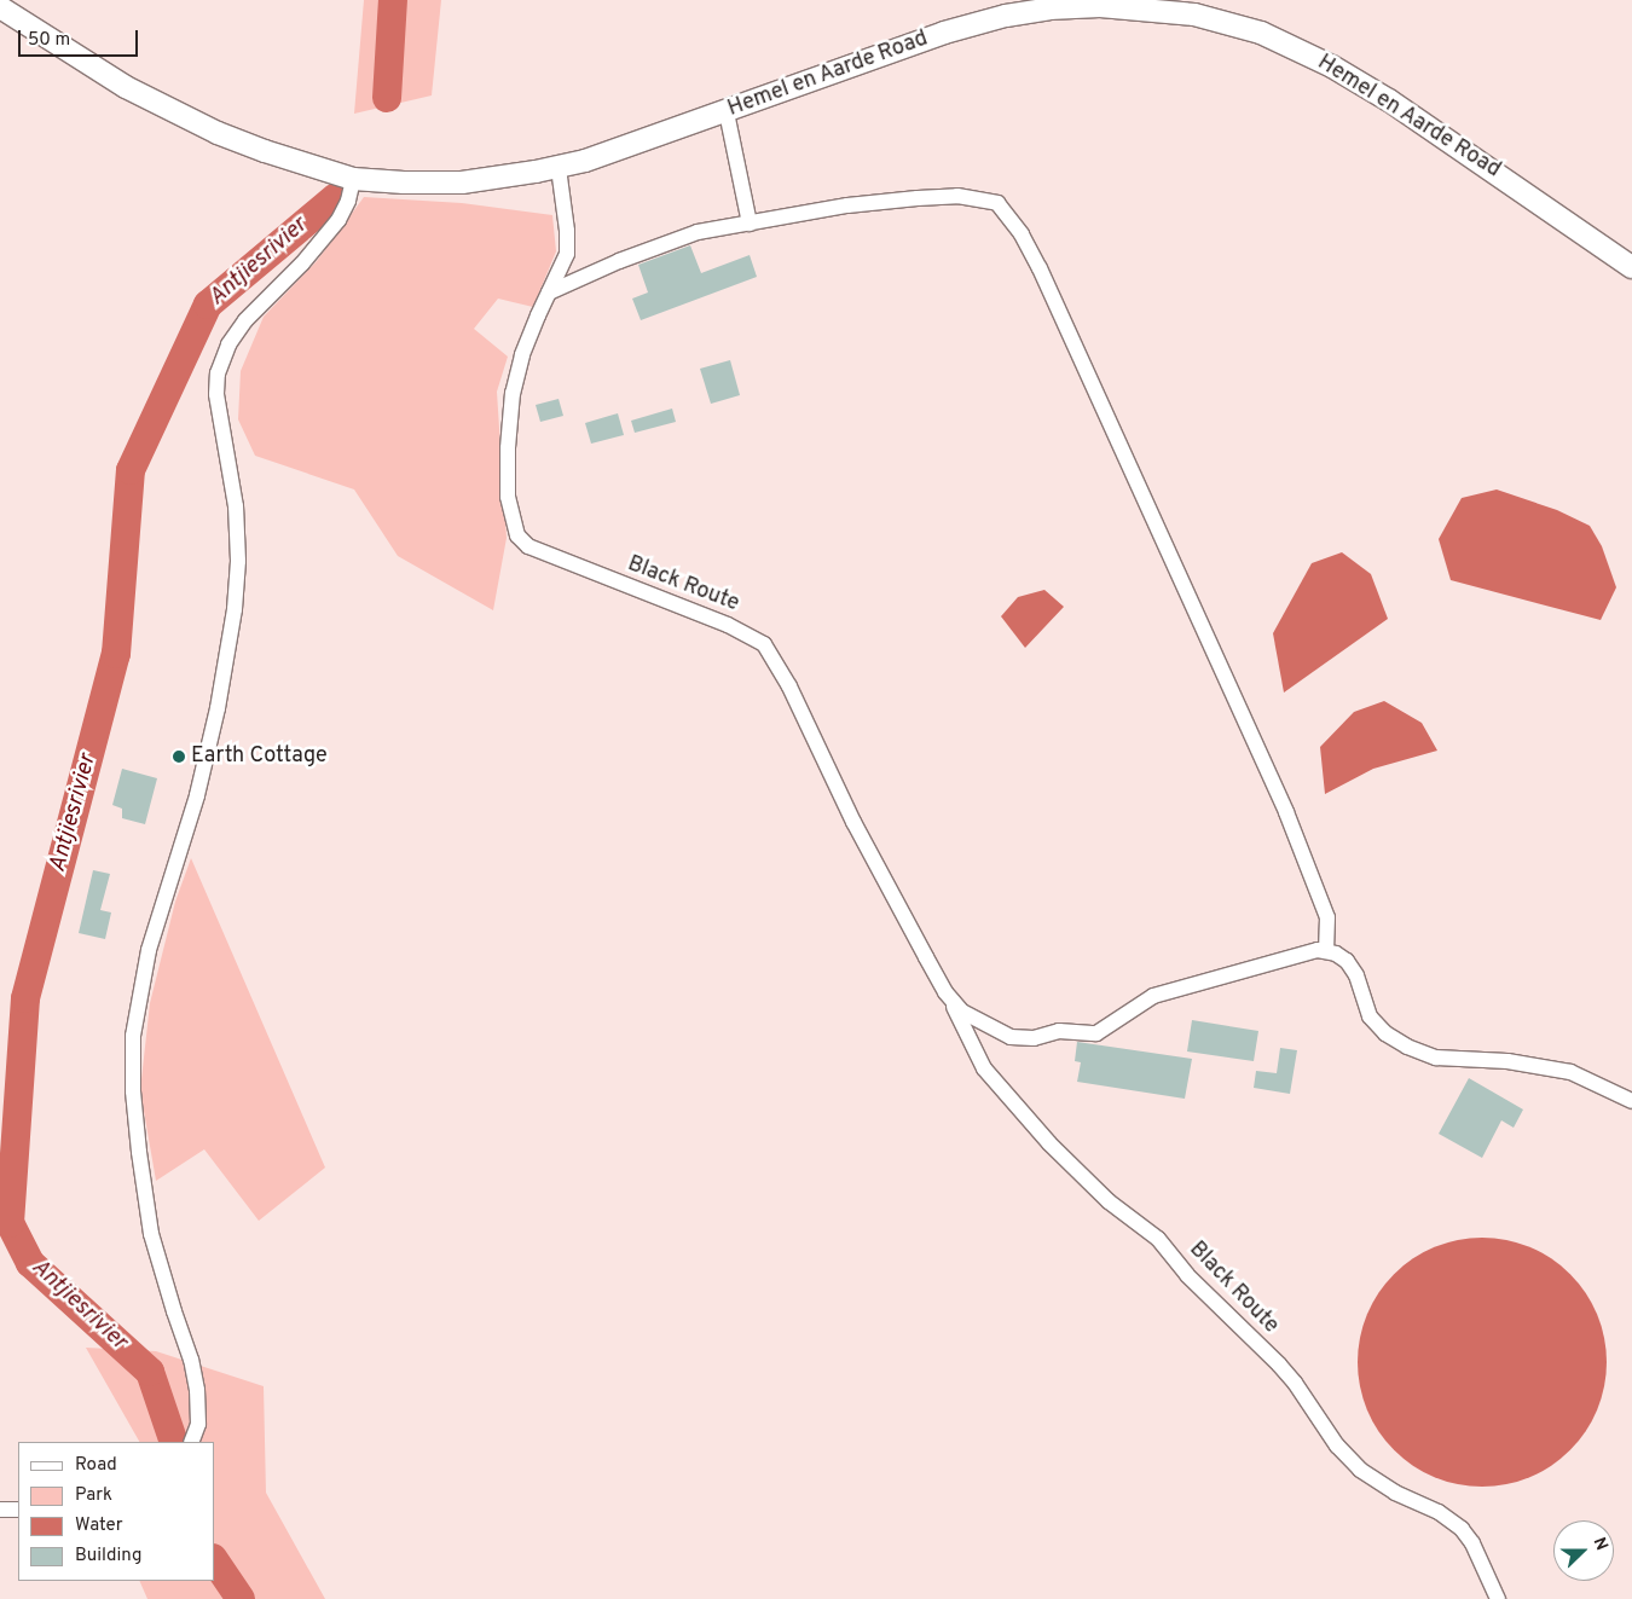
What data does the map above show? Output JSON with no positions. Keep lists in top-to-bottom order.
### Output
{
  "streets": {
    "main road": ["Hemel en Aarde Road"],
    "street": ["Black Route"]
  },
  "crossings": [
    ["Hemel en Aarde Road", "Black Route"]
  ],
  "water": ["Antjiesrivier"],
  "places": ["Earth Cottage"],
  "legend": [
    "Road",
    "Park",
    "Water",
    "Building"
  ],
  "scale_bar": "50 m",
  "north": "right"
}
